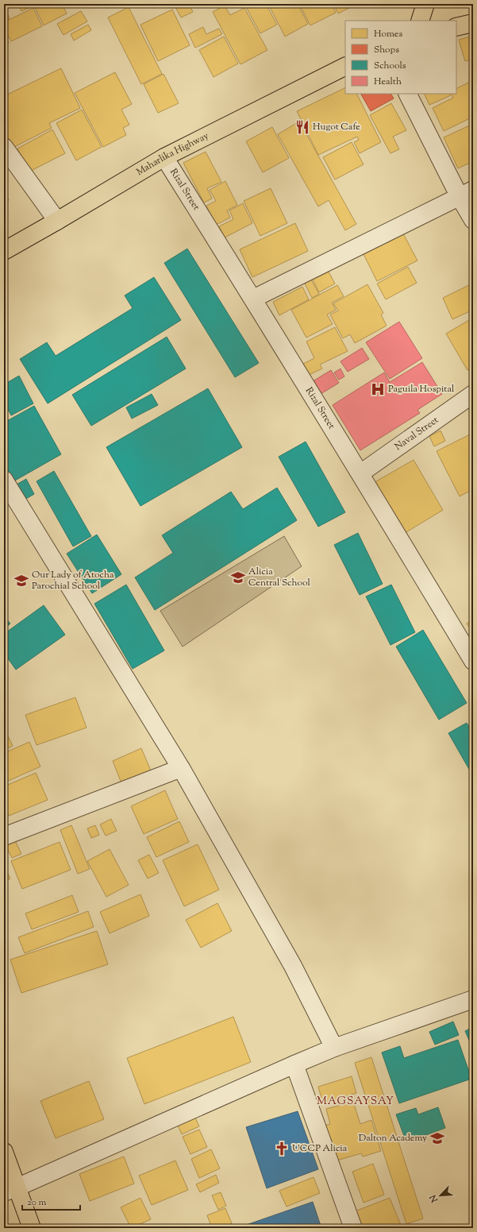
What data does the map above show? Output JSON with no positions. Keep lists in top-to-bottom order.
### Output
{
  "streets": {
    "main road": ["Maharlika Highway"],
    "street": ["Rizal Street", "Naval Street"]
  },
  "crossings": [
    ["Maharlika Highway", "Rizal Street"],
    ["Rizal Street", "Naval Street"]
  ],
  "districts": ["MAGSAYSAY"],
  "places": {
    "restaurant": ["Hugot Cafe"],
    "hospital": ["Paguila Hospital"],
    "school or university": ["Alicia Central School", "Our Lady of Atocha Parochial School", "Dalton Academy"],
    "church": ["UCCP Alicia"]
  },
  "legend": [
    "Homes",
    "Shops",
    "Schools",
    "Health"
  ],
  "scale_bar": "20 m",
  "north": "bottom left"
}
